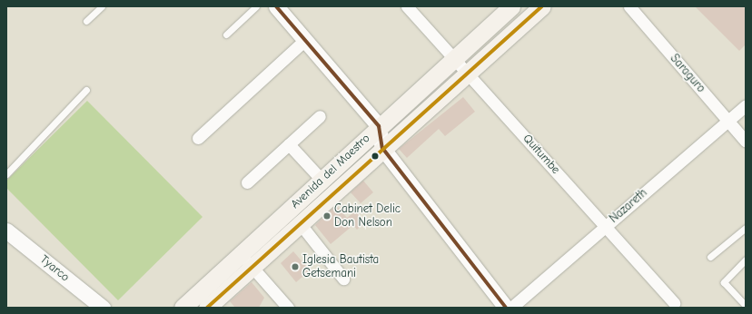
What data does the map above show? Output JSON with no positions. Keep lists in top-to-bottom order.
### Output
{
  "streets": {
    "main road": ["Avenida del Maestro"],
    "street": [
      "Saraguro",
      "Quitumbe",
      "Nazareth",
      "Tyarco"
    ]
  },
  "crossings": [
    ["Saraguro", "Nazareth"],
    ["Quitumbe", "Avenida del Maestro"],
    ["Quitumbe", "Nazareth"]
  ],
  "places": ["Cabinet Delic Don Nelson", "Iglesia Bautista Getsemani"]
}
